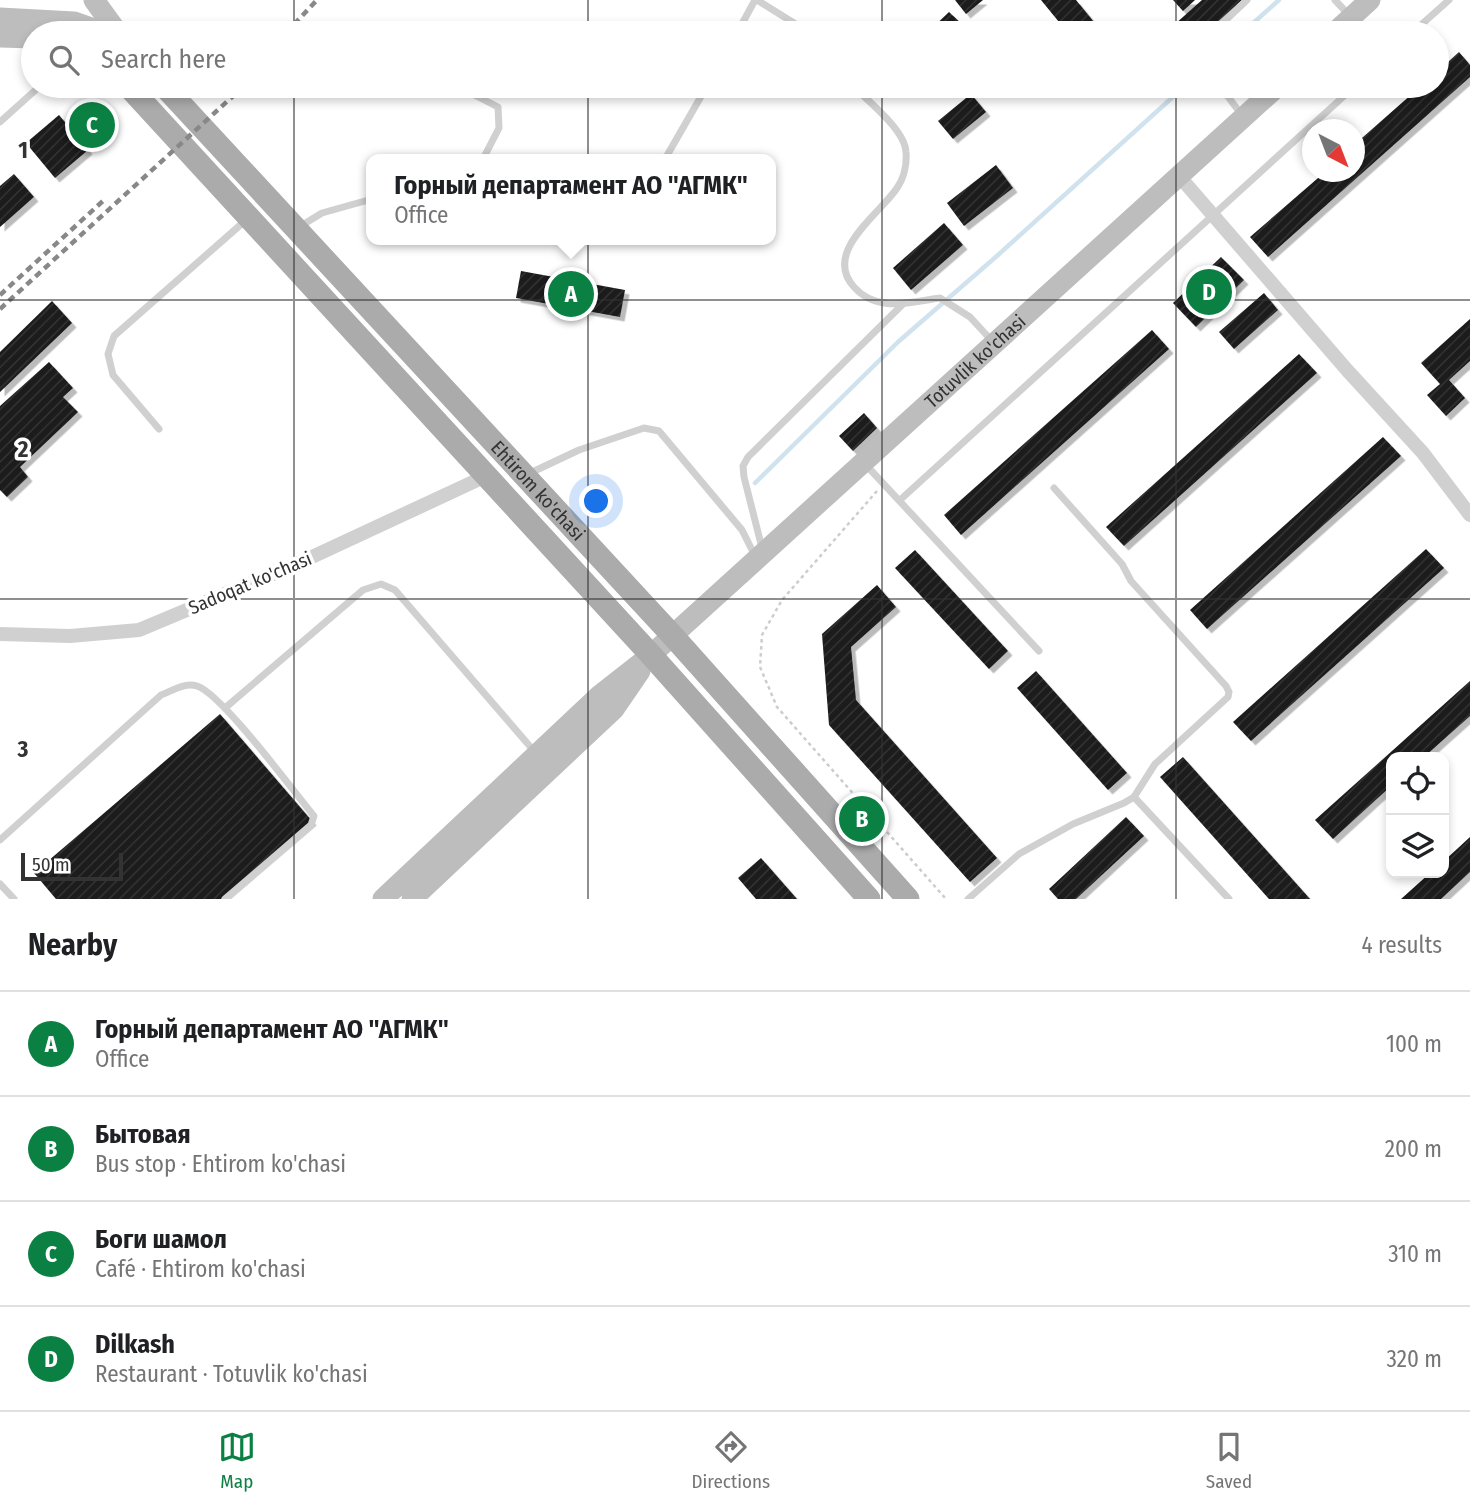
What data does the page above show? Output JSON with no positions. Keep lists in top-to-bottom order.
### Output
{
  "streets": {
    "main road": ["Totuvlik ko'chasi", "Ehtirom ko'chasi"],
    "street": ["Sadoqat ko'chasi"]
  },
  "crossings": [
    ["Totuvlik ko'chasi", "Ehtirom ko'chasi"],
    ["Ehtirom ko'chasi", "Sadoqat ko'chasi"]
  ],
  "scale_bar": "50 m",
  "north": "bottom right",
  "page": {
    "search": "Search here",
    "pins": [
      "C",
      "D",
      "A",
      "B"
    ],
    "popup": ["Горный департамент АО \"АГМК\"", "Office"],
    "scale": "50 m",
    "heading": ["Nearby", "4 results"],
    "list": [
      {
        "mark": "A",
        "name": "Горный департамент АО \"АГМК\"",
        "note": "Office",
        "value": "100 m"
      },
      {
        "mark": "B",
        "name": "Бытовая",
        "note": "Bus stop · Ehtirom ko'chasi",
        "value": "200 m"
      },
      {
        "mark": "C",
        "name": "Боги шамол",
        "note": "Café · Ehtirom ko'chasi",
        "value": "310 m"
      },
      {
        "mark": "D",
        "name": "Dilkash",
        "note": "Restaurant · Totuvlik ko'chasi",
        "value": "320 m"
      }
    ],
    "nav": ["Map", "Directions", "Saved"]
  },
  "grid": {
    "rows": ["1", "2", "3"]
  }
}
